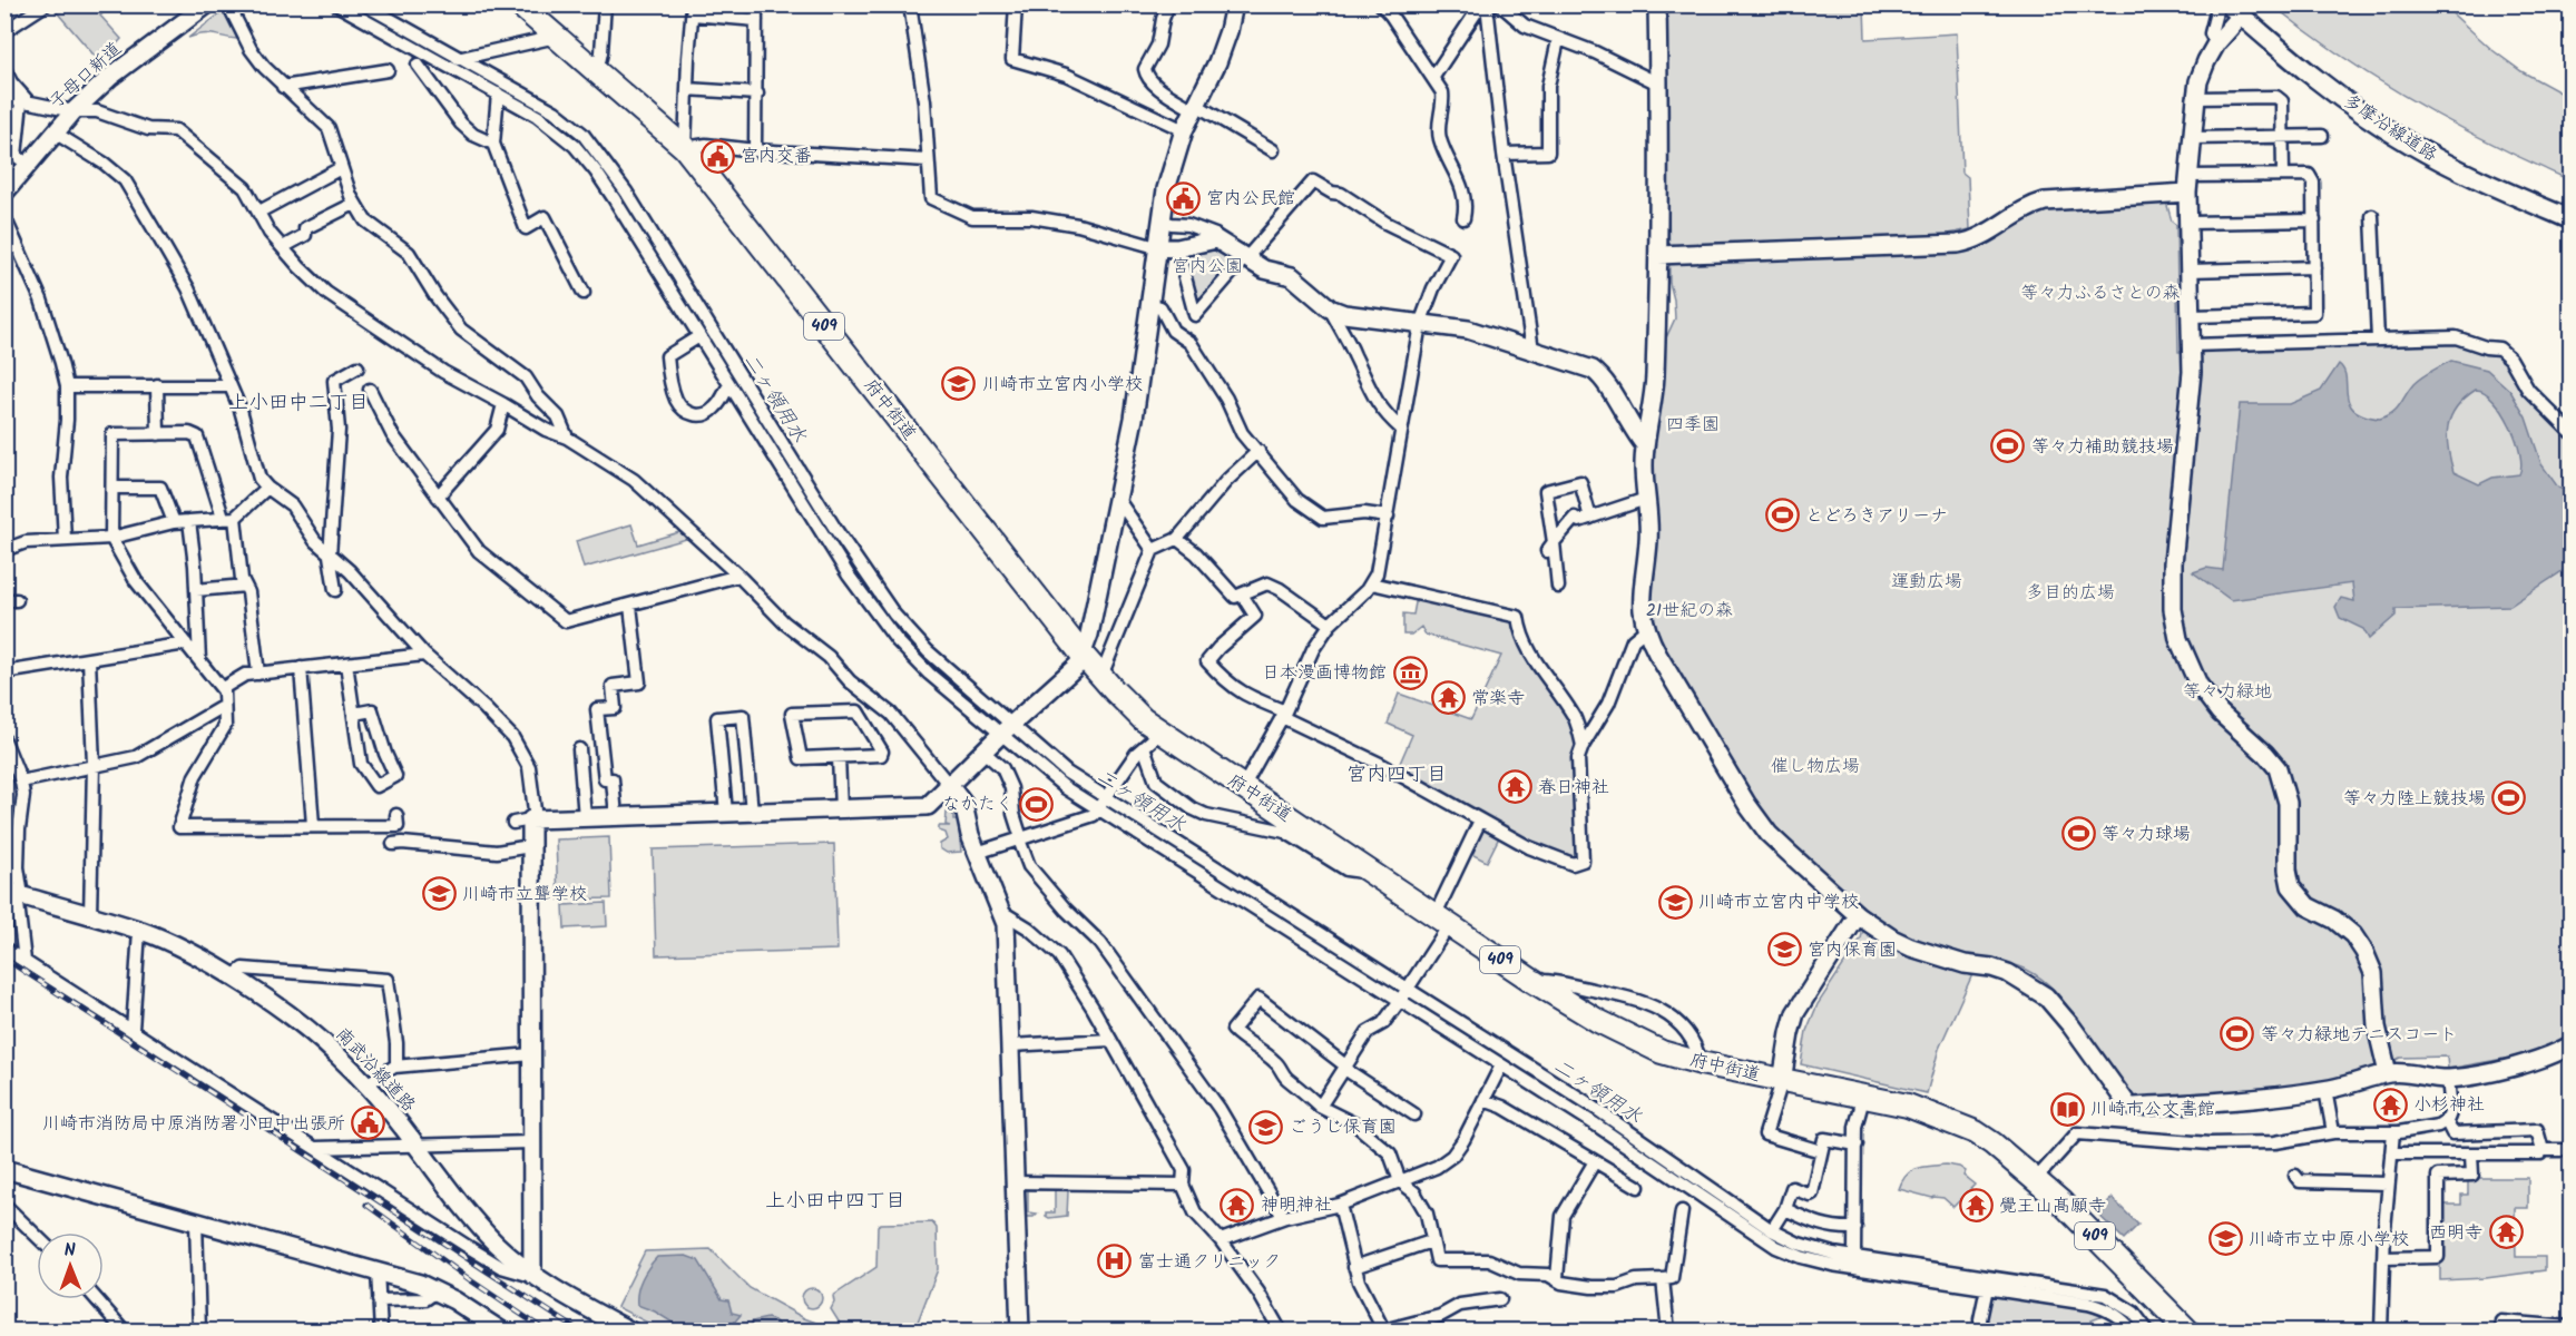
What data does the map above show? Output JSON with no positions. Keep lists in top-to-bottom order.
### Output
{
  "streets": {
    "highway": ["409", "府中街道"],
    "main road": ["多摩沿線道路"],
    "street": ["子母口新道", "南武沿線道路"]
  },
  "districts": ["上小田中二丁目", "宮内四丁目", "上小田中四丁目"],
  "water": ["二ヶ領用水"],
  "parks": [
    "宮内公園",
    "等々力ふるさとの森",
    "四季園",
    "運動広場",
    "多目的広場",
    "21世紀の森",
    "等々力緑地",
    "催し物広場"
  ],
  "places": {
    "public building": ["宮内交番", "宮内公民館", "川崎市消防局中原消防署小田中出張所"],
    "school or university": [
      "川崎市立宮内小学校",
      "川崎市立聾学校",
      "川崎市立宮内中学校",
      "宮内保育園",
      "ごうじ保育園",
      "川崎市立中原小学校"
    ],
    "sports": [
      "等々力補助競技場",
      "とどろきアリーナ",
      "等々力陸上競技場",
      "なかたく",
      "等々力球場",
      "等々力緑地テニスコート"
    ],
    "museum": ["日本漫画博物館"],
    "temple": [
      "常楽寺",
      "春日神社",
      "小杉神社",
      "神明神社",
      "覺王山髙願寺",
      "西明寺"
    ],
    "library": ["川崎市公文書館"],
    "hospital": ["富士通クリニック"]
  },
  "north": "top"
}
